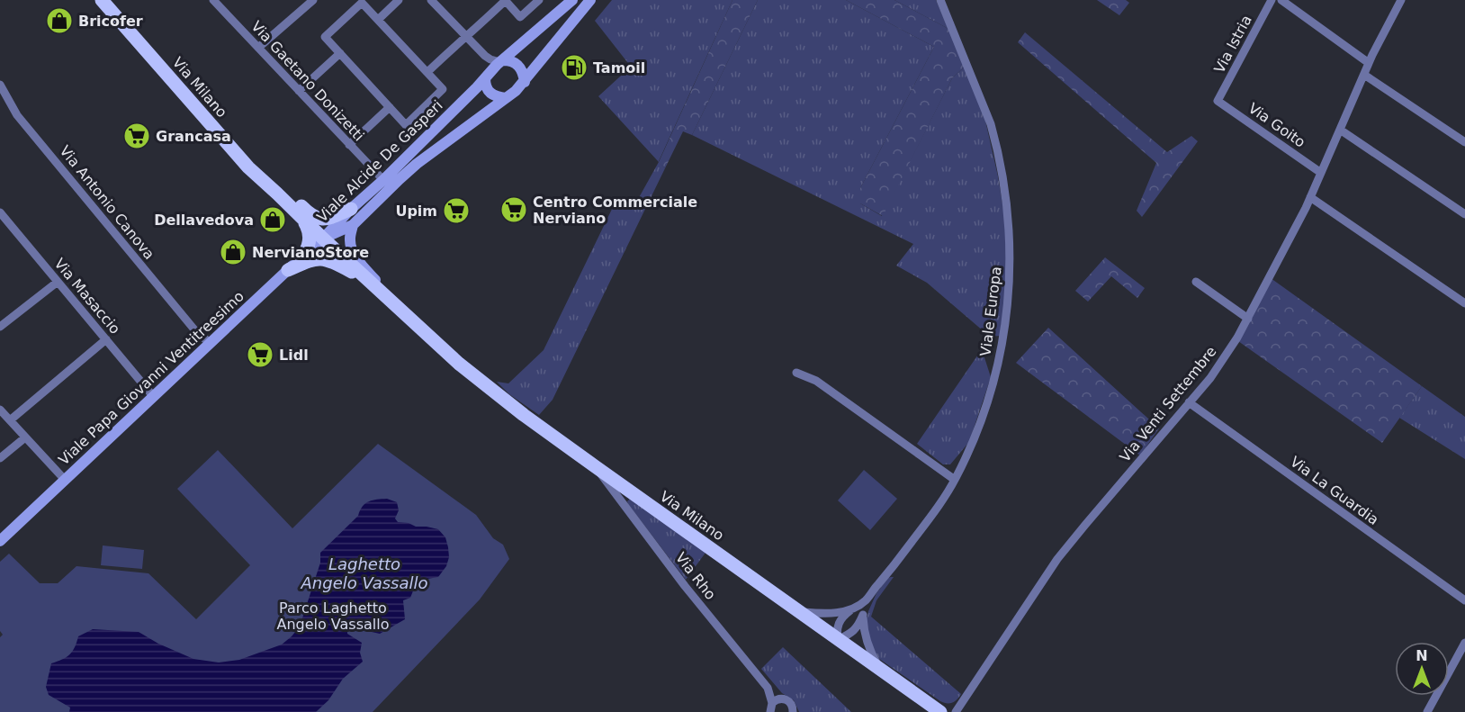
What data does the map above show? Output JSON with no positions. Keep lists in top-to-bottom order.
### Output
{
  "streets": {
    "main road": ["Via Milano"],
    "street": [
      "Via Istria",
      "Via Gaetano Donizetti",
      "Via Goito",
      "Viale Alcide De Gasperi",
      "Via Antonio Canova",
      "Via Masaccio",
      "Viale Europa",
      "Viale Papa Giovanni Ventitreesimo",
      "Via Venti Settembre",
      "Via La Guardia",
      "Via Rho"
    ]
  },
  "crossings": [
    ["Via Istria", "Via Goito"],
    ["Via Gaetano Donizetti", "Viale Alcide De Gasperi"],
    ["Via Milano", "Viale Alcide De Gasperi"],
    ["Via Milano", "Viale Europa"],
    ["Via Milano", "Viale Papa Giovanni Ventitreesimo"],
    ["Via Milano", "Via Rho"],
    ["Via Goito", "Via Venti Settembre"],
    ["Viale Alcide De Gasperi", "Viale Papa Giovanni Ventitreesimo"],
    ["Via Antonio Canova", "Viale Papa Giovanni Ventitreesimo"],
    ["Via Masaccio", "Viale Papa Giovanni Ventitreesimo"],
    ["Via Venti Settembre", "Via La Guardia"]
  ],
  "water": ["Laghetto Angelo Vassallo"],
  "parks": ["Parco Laghetto Angelo Vassallo"],
  "places": {
    "shop": ["Bricofer", "Dellavedova", "NervianoStore"],
    "fuel station": ["Tamoil"],
    "supermarket": [
      "Grancasa",
      "Centro Commerciale Nerviano",
      "Upim",
      "Lidl"
    ]
  },
  "north": "top"
}
